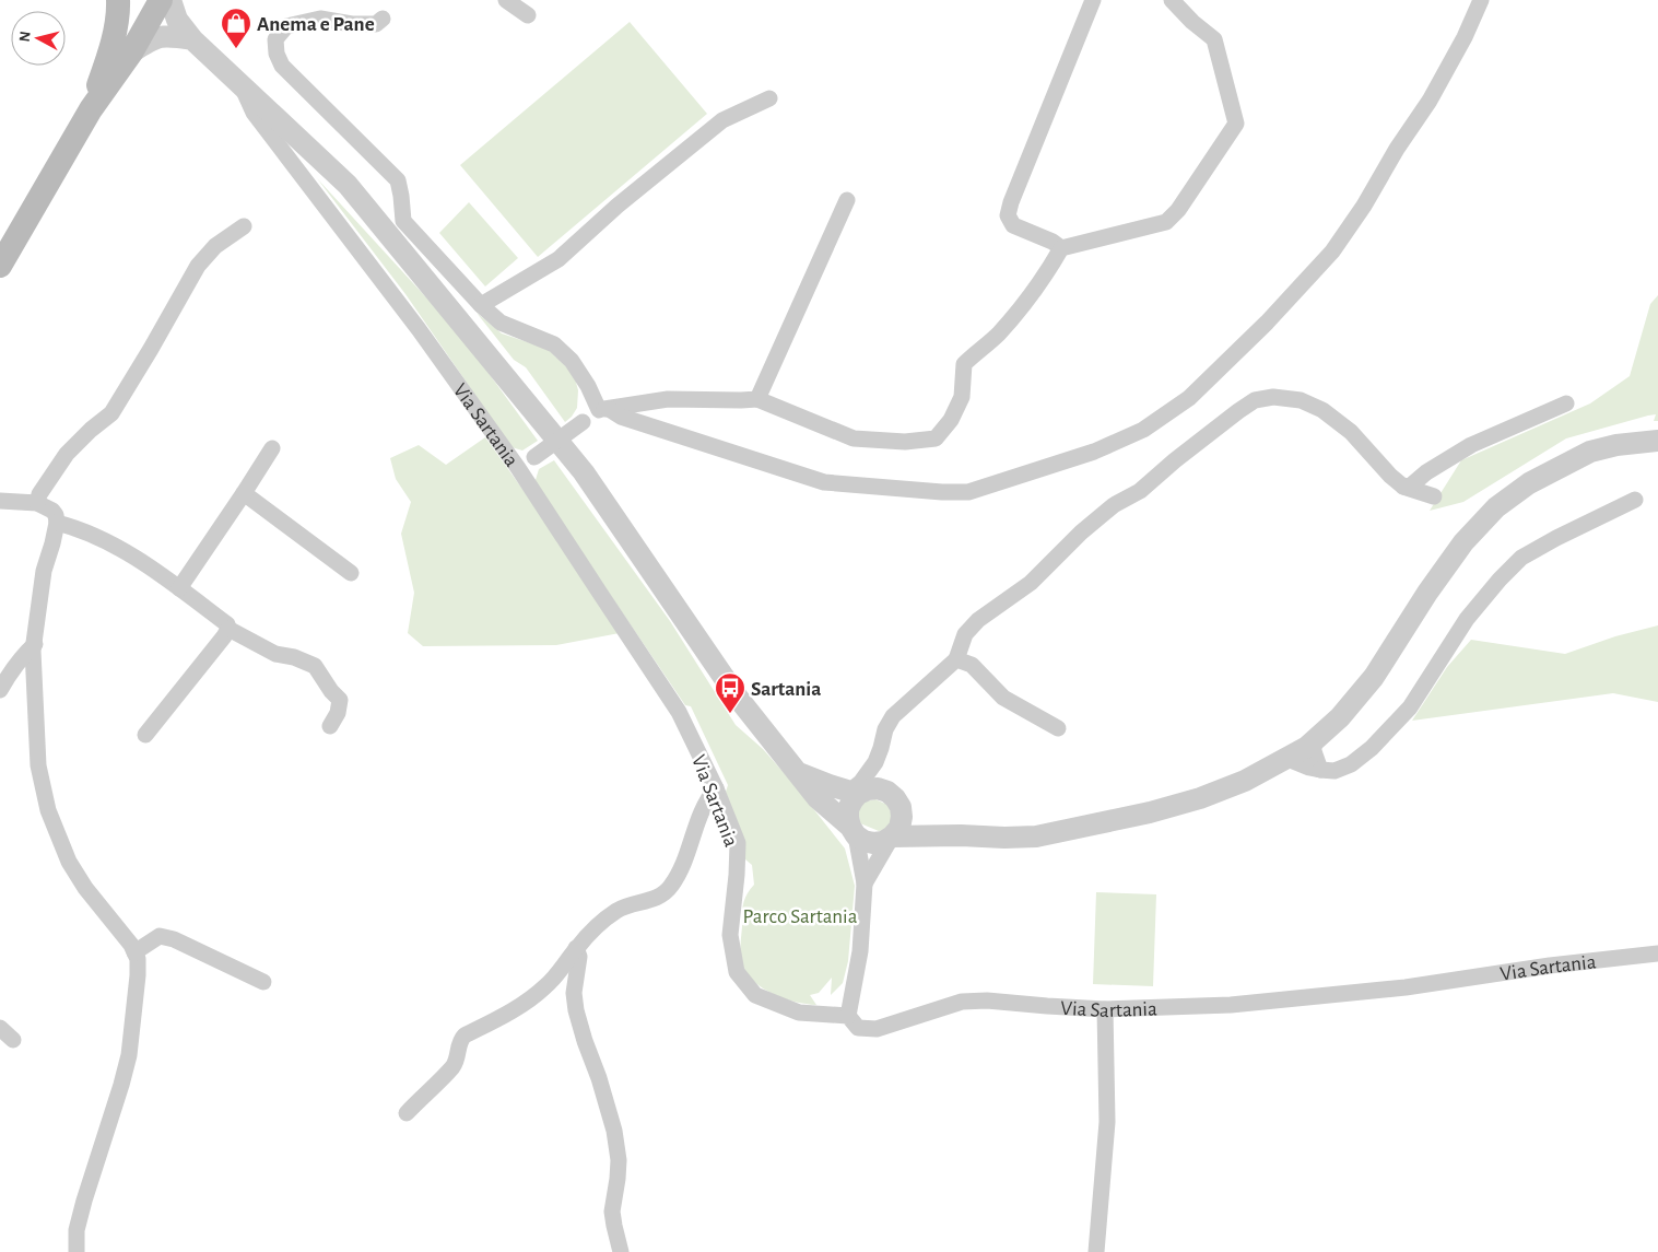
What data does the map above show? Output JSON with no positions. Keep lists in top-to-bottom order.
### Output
{
  "streets": {
    "street": ["Via Sartania"]
  },
  "parks": ["Parco Sartania"],
  "places": {
    "shop": ["Anema e Pane"],
    "bus stop": ["Sartania"]
  },
  "north": "left"
}
